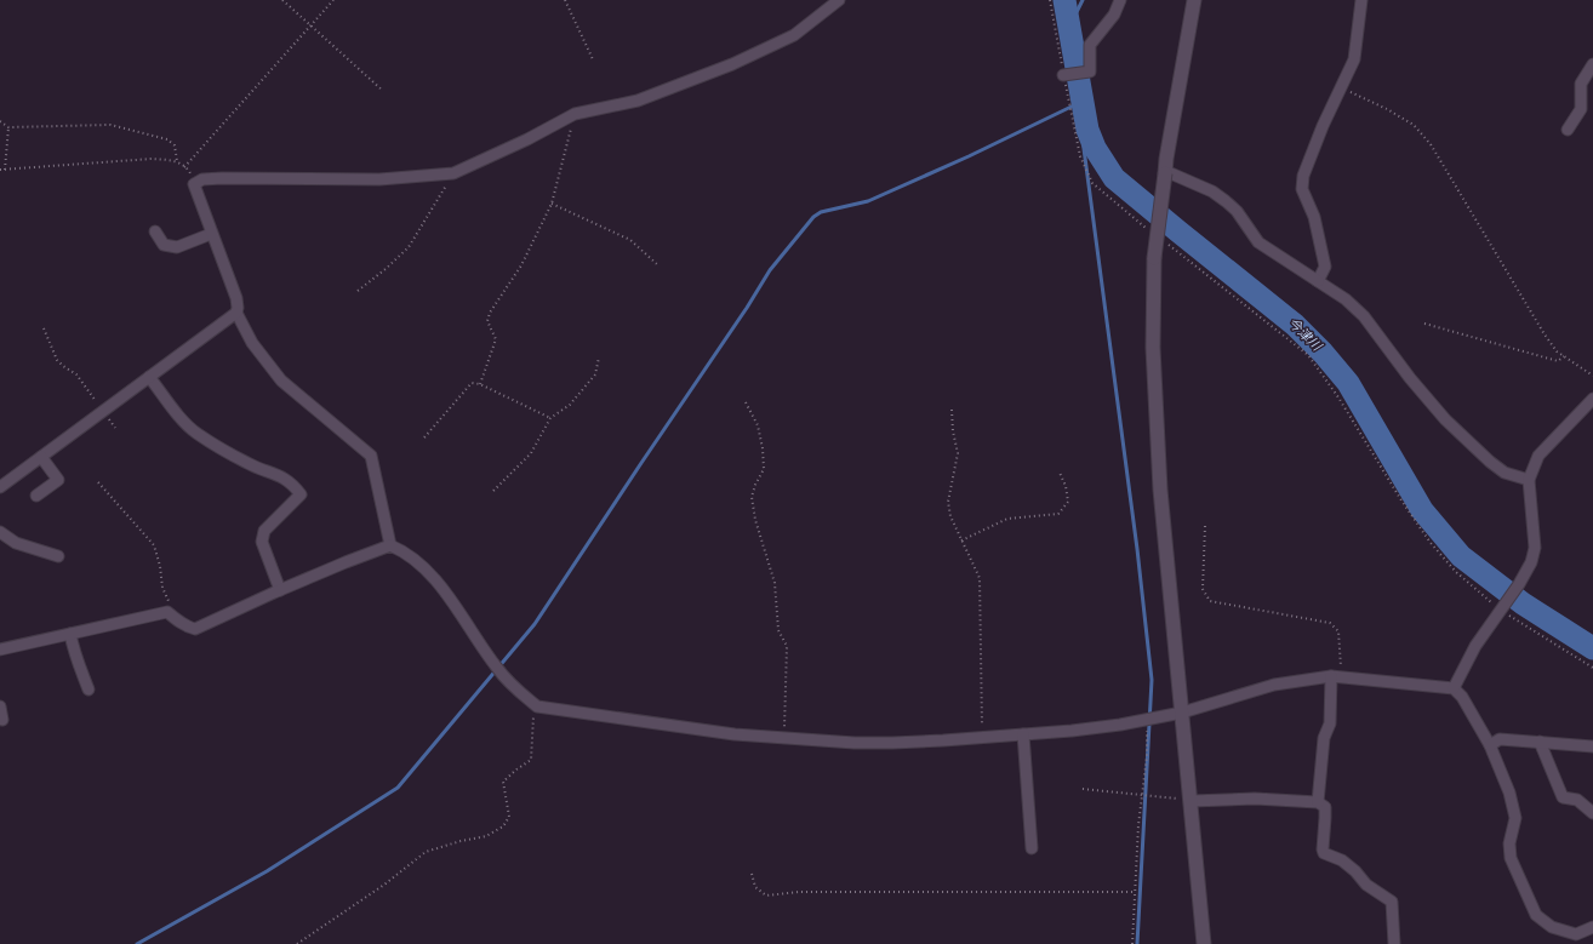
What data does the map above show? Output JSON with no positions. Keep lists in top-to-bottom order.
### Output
{
  "water": ["今津川"]
}
